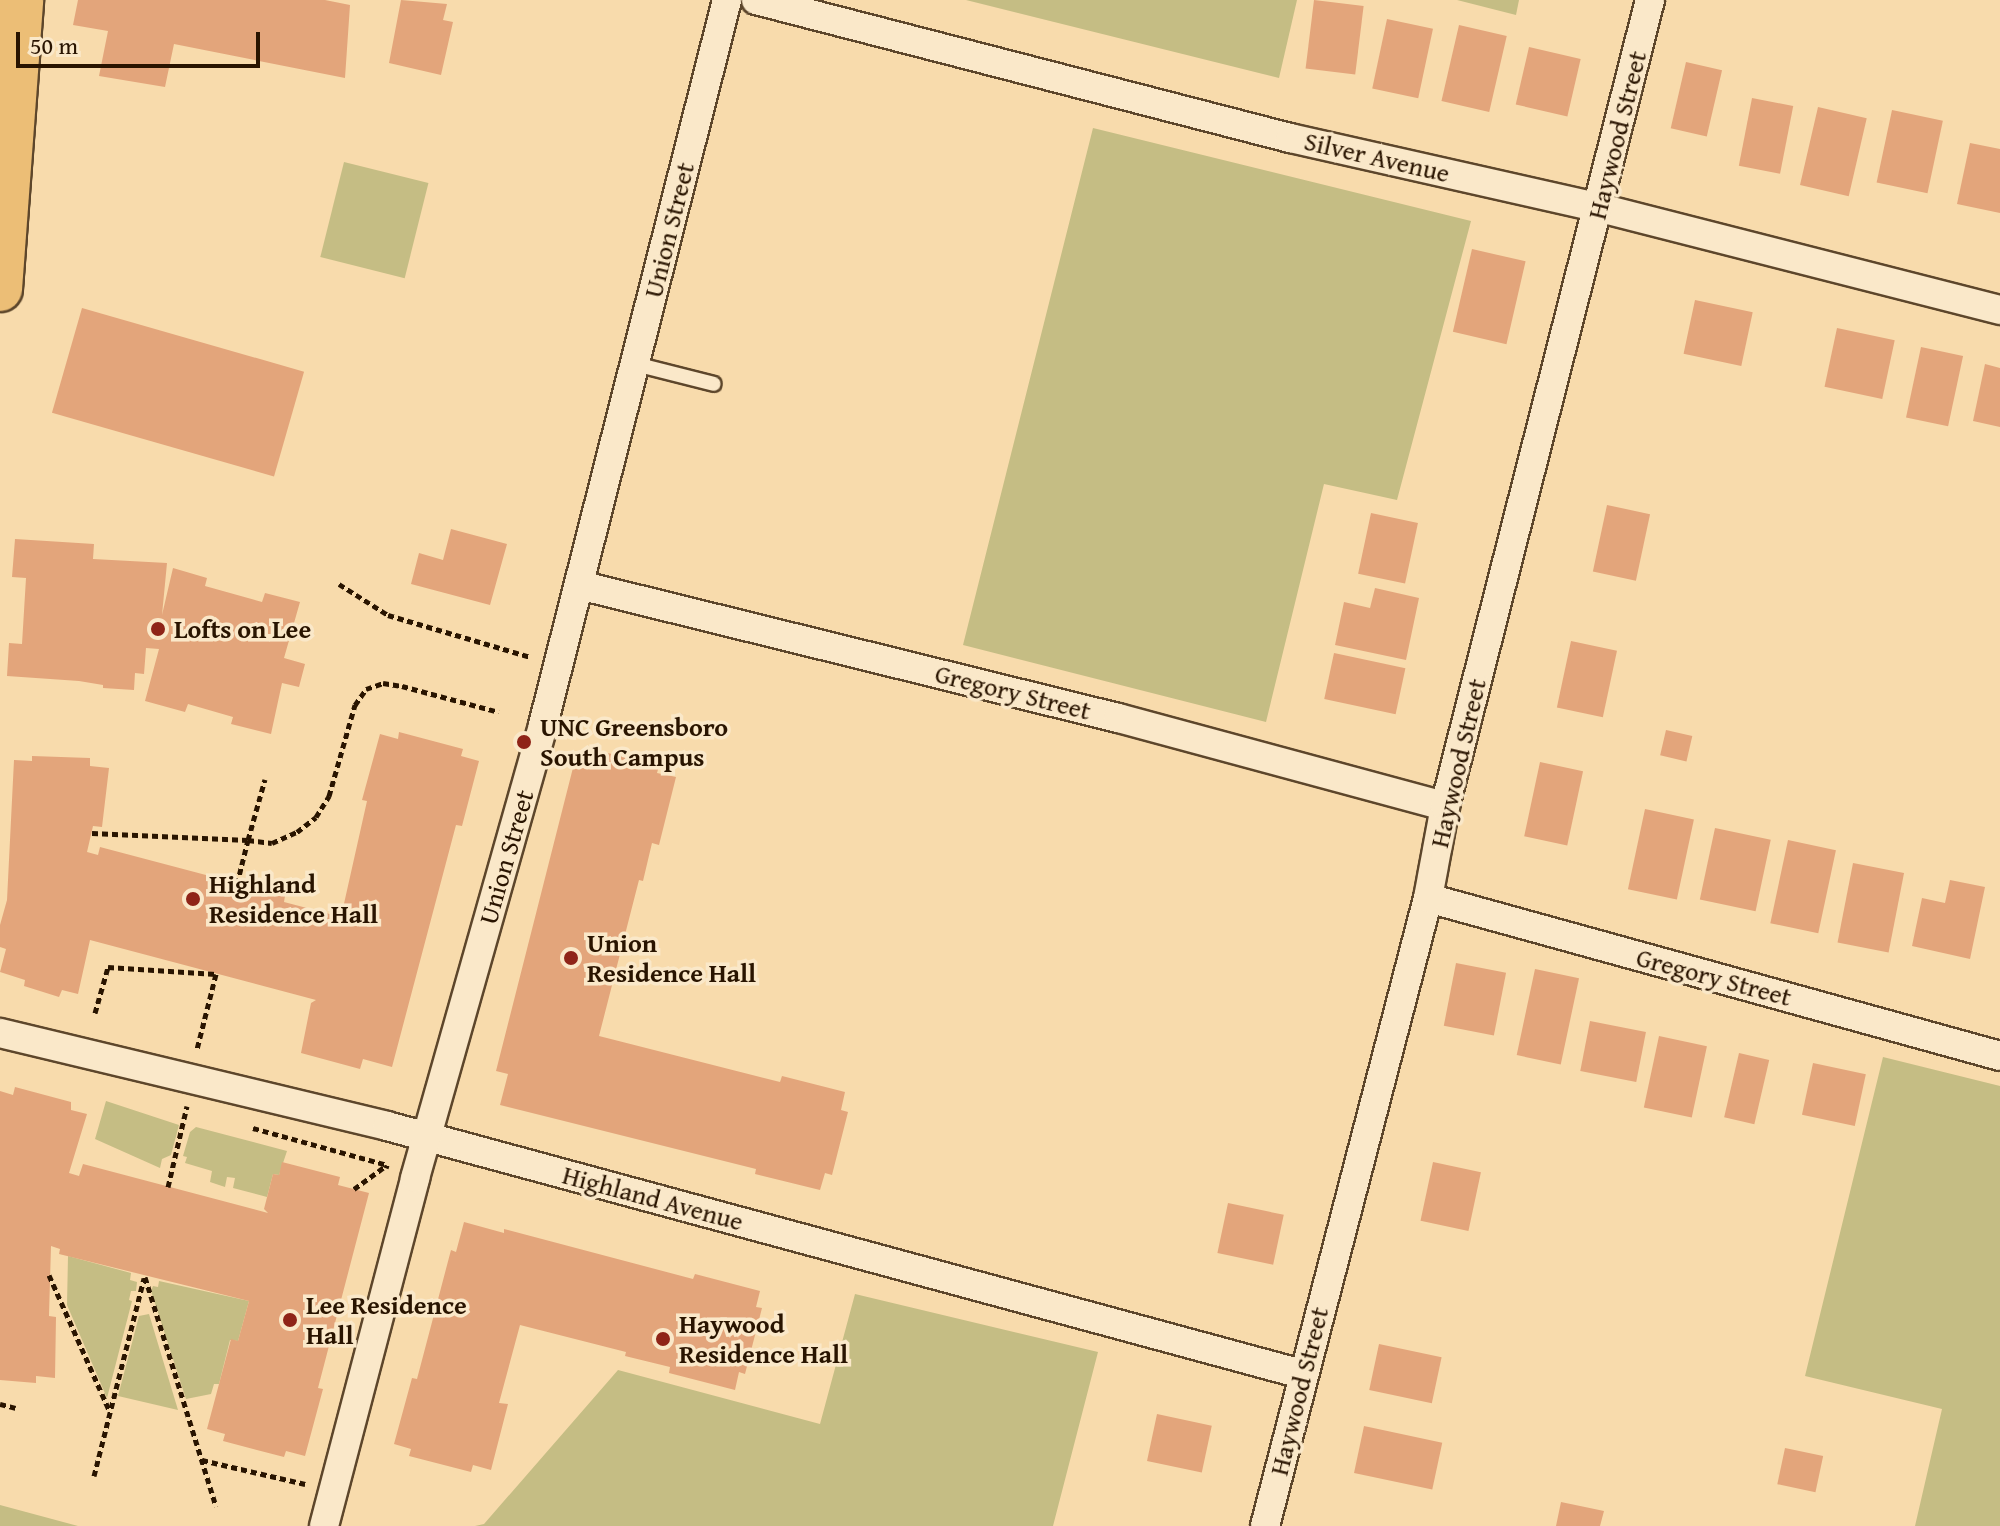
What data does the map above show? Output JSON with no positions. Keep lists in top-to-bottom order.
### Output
{
  "streets": {
    "street": [
      "Haywood Street",
      "Silver Avenue",
      "Union Street",
      "Gregory Street",
      "Highland Avenue"
    ]
  },
  "crossings": [
    ["Haywood Street", "Silver Avenue"],
    ["Haywood Street", "Gregory Street"],
    ["Haywood Street", "Highland Avenue"],
    ["Union Street", "Gregory Street"],
    ["Union Street", "Highland Avenue"]
  ],
  "places": [
    "Lofts on Lee",
    "UNC Greensboro South Campus",
    "Highland Residence Hall",
    "Union Residence Hall",
    "Lee Residence Hall",
    "Haywood Residence Hall"
  ],
  "scale_bar": "50 m"
}
